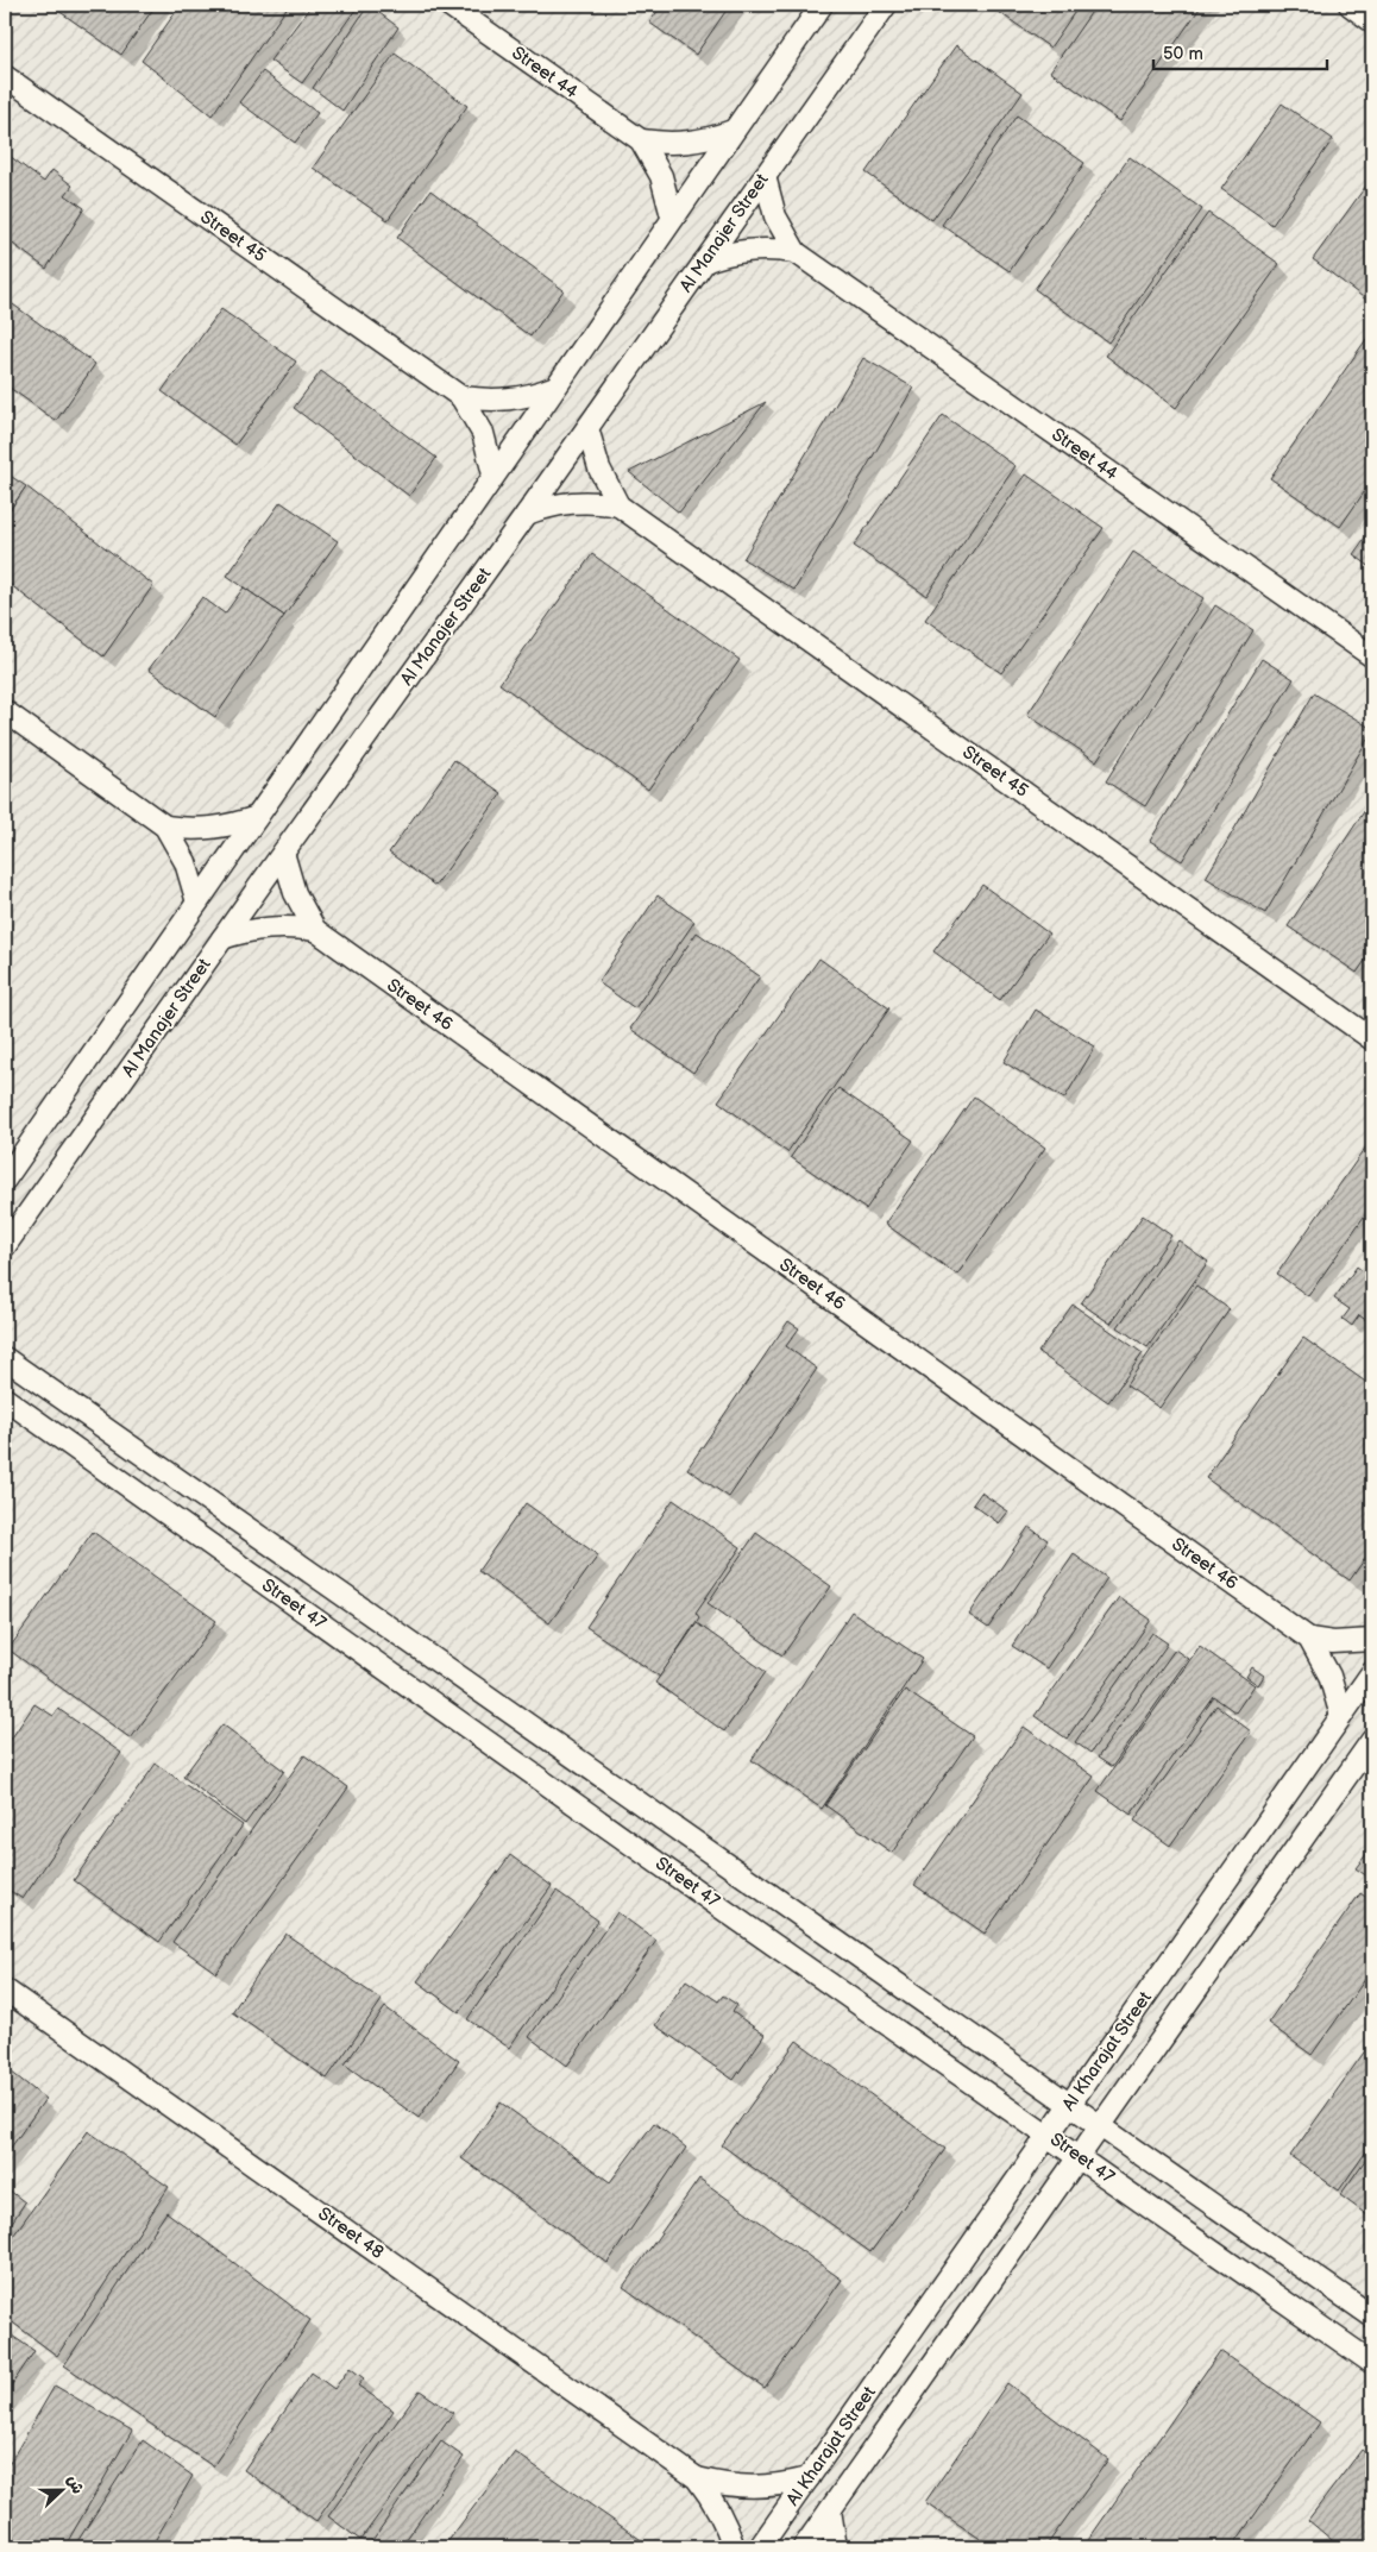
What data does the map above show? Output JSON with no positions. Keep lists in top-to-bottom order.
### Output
{
  "streets": {
    "street": [
      "Street 44",
      "Al Manajer Street",
      "Street 45",
      "Street 46",
      "Street 47",
      "Al Kharajat Street",
      "Street 48"
    ]
  },
  "crossings": [
    ["Street 44", "Al Manajer Street"],
    ["Al Manajer Street", "Street 45"],
    ["Al Manajer Street", "Street 46"],
    ["Street 46", "Al Kharajat Street"],
    ["Street 47", "Al Kharajat Street"],
    ["Al Kharajat Street", "Street 48"]
  ],
  "scale_bar": "50 m",
  "north": "right"
}
